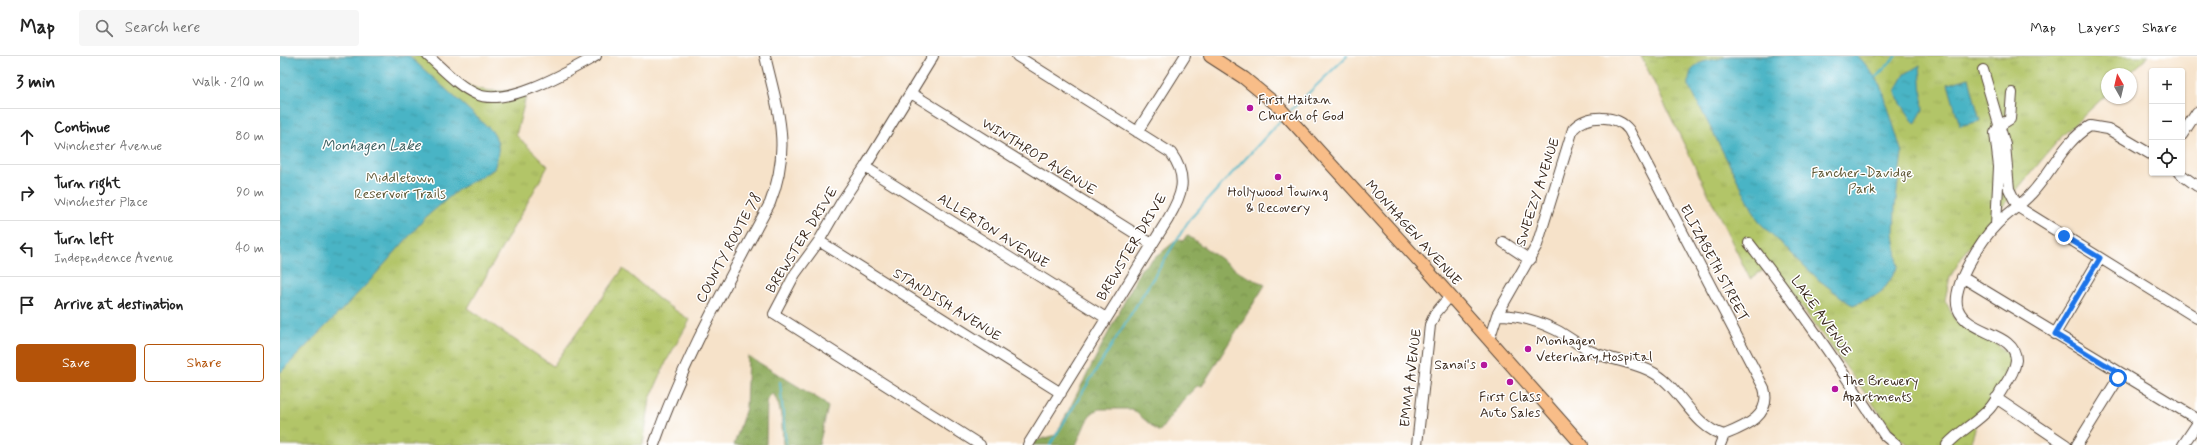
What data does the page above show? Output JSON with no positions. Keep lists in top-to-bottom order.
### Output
{
  "streets": {
    "main road": ["MONHAGEN AVENUE"],
    "street": [
      "WINTHROP AVENUE",
      "SWEEZY AVENUE",
      "ALLERTON AVENUE",
      "BREWSTER DRIVE",
      "COUNTY ROUTE 78",
      "ELIZABETH STREET",
      "STANDISH AVENUE",
      "LAKE AVENUE",
      "EMMA AVENUE"
    ]
  },
  "crossings": [
    ["WINTHROP AVENUE", "BREWSTER DRIVE"],
    ["SWEEZY AVENUE", "MONHAGEN AVENUE"],
    ["SWEEZY AVENUE", "ELIZABETH STREET"],
    ["ALLERTON AVENUE", "BREWSTER DRIVE"],
    ["MONHAGEN AVENUE", "EMMA AVENUE"],
    ["BREWSTER DRIVE", "STANDISH AVENUE"]
  ],
  "water": ["Monhagen Lake"],
  "parks": ["Fancher-Davidge Park", "Middletown Reservoir Trails"],
  "places": [
    "First Haitan Church of God",
    "Hollywood Towing & Recovery",
    "Monhagen Veterinary Hospital",
    "Sanai's",
    "First Class Auto Sales",
    "The Brewery Apartments"
  ],
  "north": "top",
  "page": {
    "header": "Map",
    "search": "Search here",
    "nav": ["Map", "Layers", "Share"],
    "heading": ["3 min", "Walk · 210 m"],
    "map_buttons": ["+", "−"],
    "list": [
      ["Continue", "Winchester Avenue", "80 m"],
      ["Turn right", "Winchester Place", "90 m"],
      ["Turn left", "Independence Avenue", "40 m"],
      "Arrive at destination"
    ],
    "buttons": ["Save", "Share"]
  }
}
